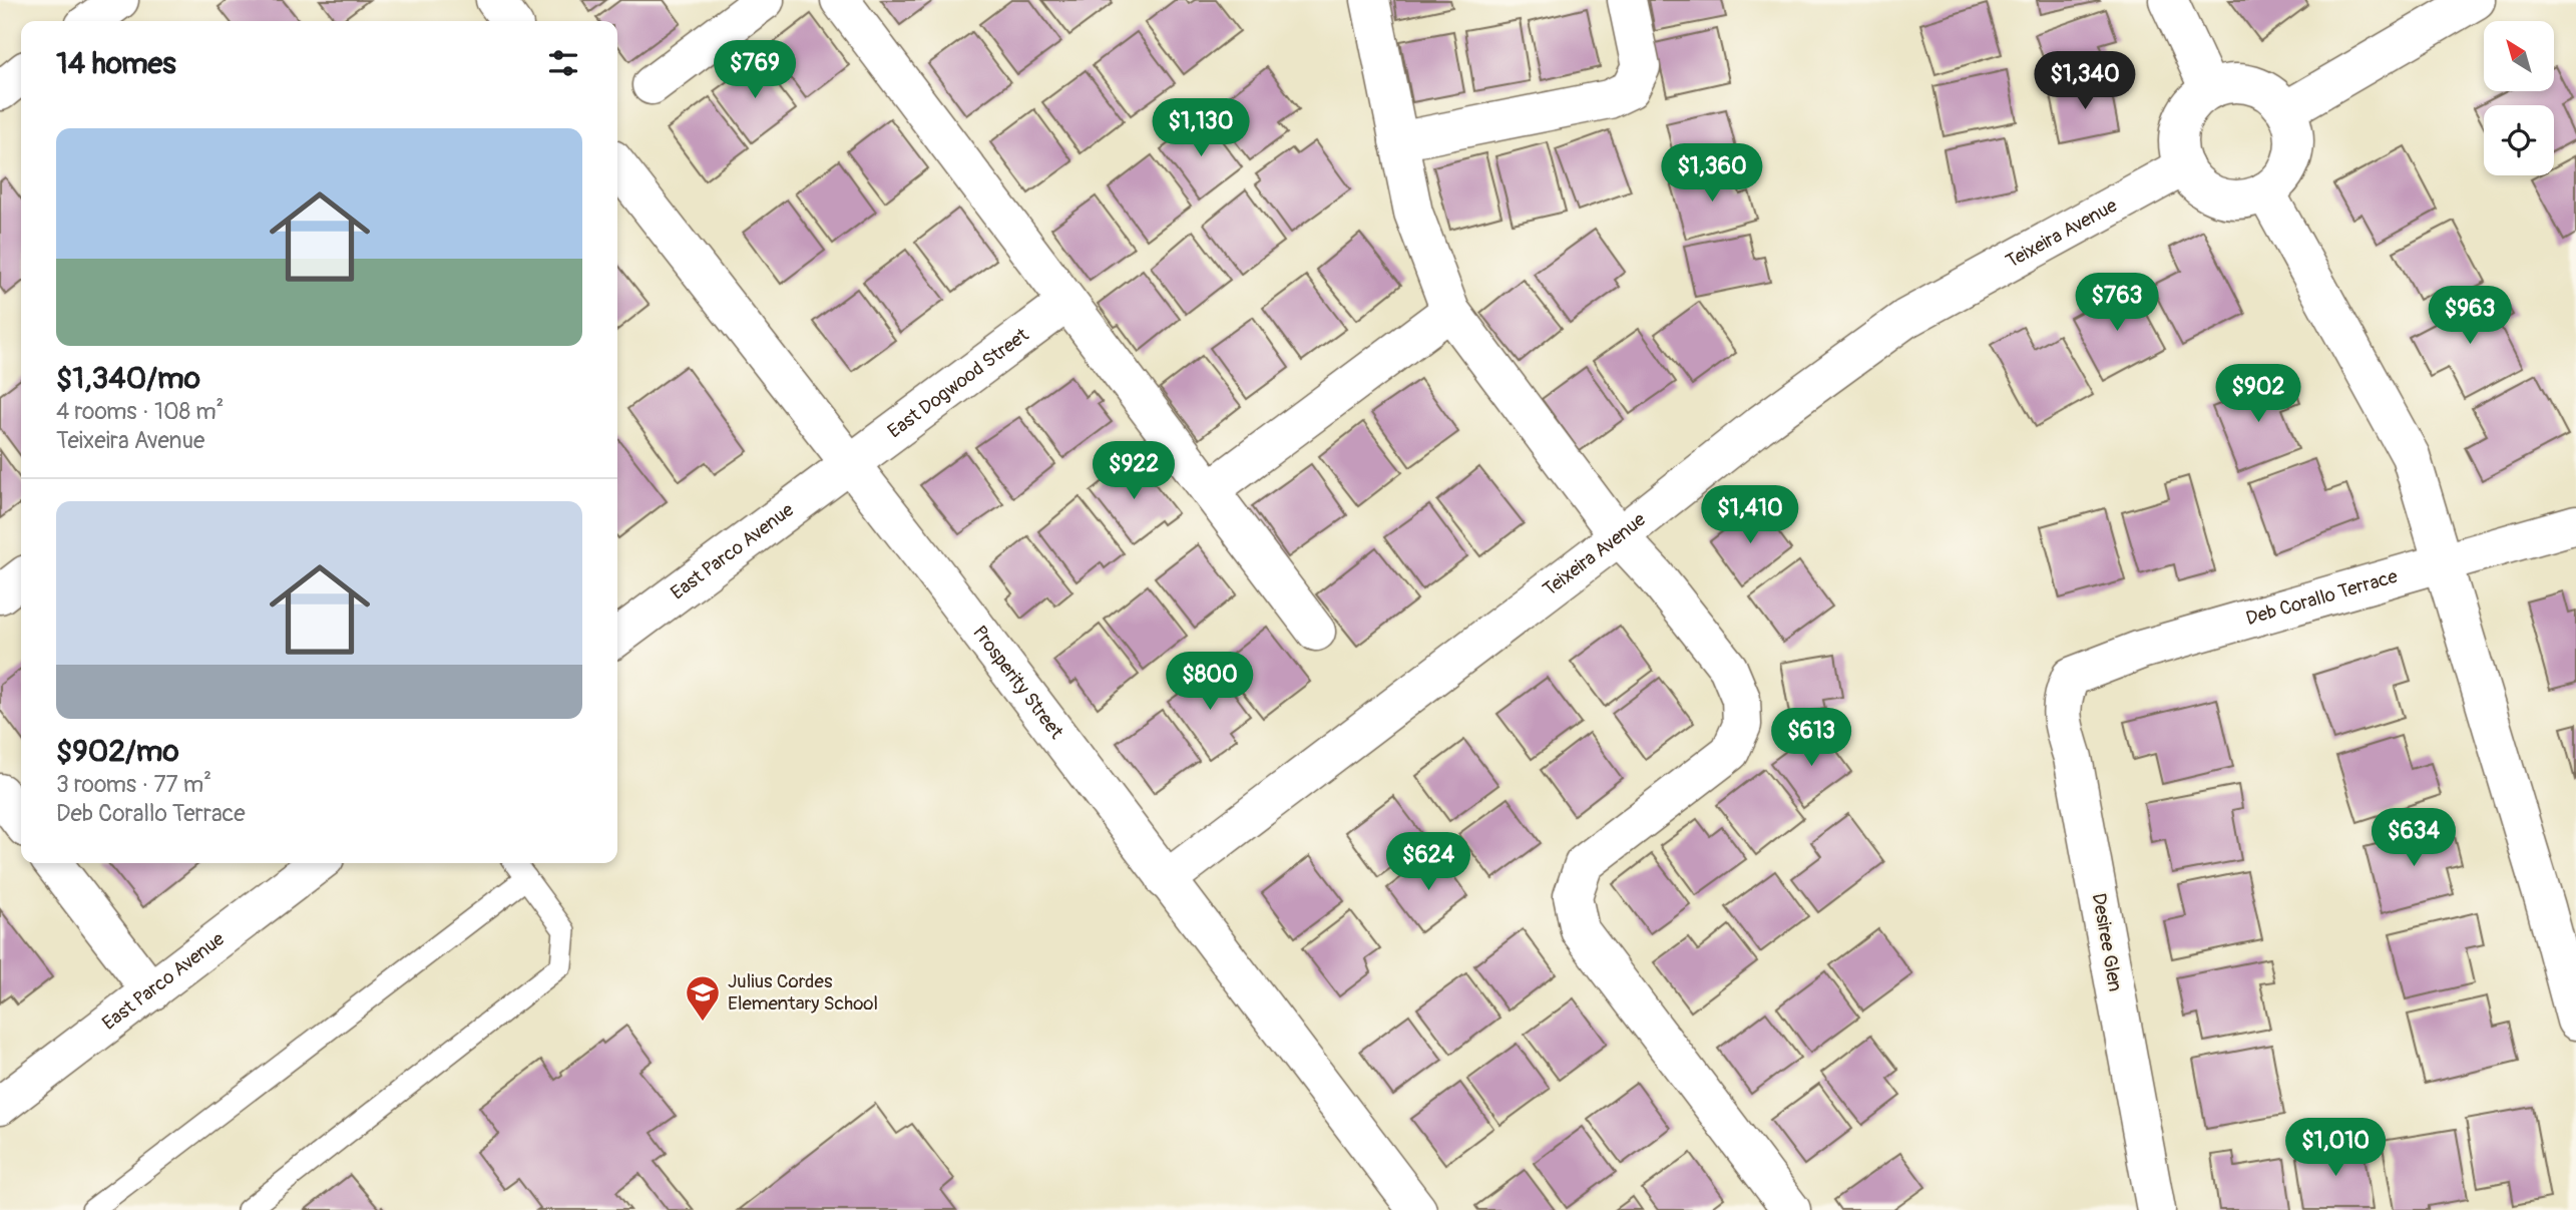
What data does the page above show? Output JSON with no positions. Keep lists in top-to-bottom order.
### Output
{
  "streets": {
    "street": [
      "Teixeira Avenue",
      "East Dogwood Street",
      "East Parco Avenue",
      "Deb Corallo Terrace",
      "Prosperity Street",
      "Desiree Glen"
    ]
  },
  "crossings": [
    ["Teixeira Avenue", "Prosperity Street"],
    ["East Dogwood Street", "East Parco Avenue"],
    ["East Dogwood Street", "Prosperity Street"],
    ["East Parco Avenue", "Prosperity Street"],
    ["Deb Corallo Terrace", "Desiree Glen"]
  ],
  "places": {
    "school or university": ["Julius Cordes Elementary School"]
  },
  "north": "top left",
  "page": {
    "heading": "14 homes",
    "price": [
      "$769",
      "$1,340",
      "$1,130",
      "$1,360",
      "$763",
      "$963",
      "$902",
      "$922",
      "$1,410",
      "$800",
      "$613",
      "$634",
      "$624",
      "$1,010"
    ],
    "list": [
      {
        "name": "$1,340/mo",
        "note": "4 rooms · 108 m² · Teixeira Avenue"
      },
      {
        "name": "$902/mo",
        "note": "3 rooms · 77 m² · Deb Corallo Terrace"
      }
    ]
  }
}
